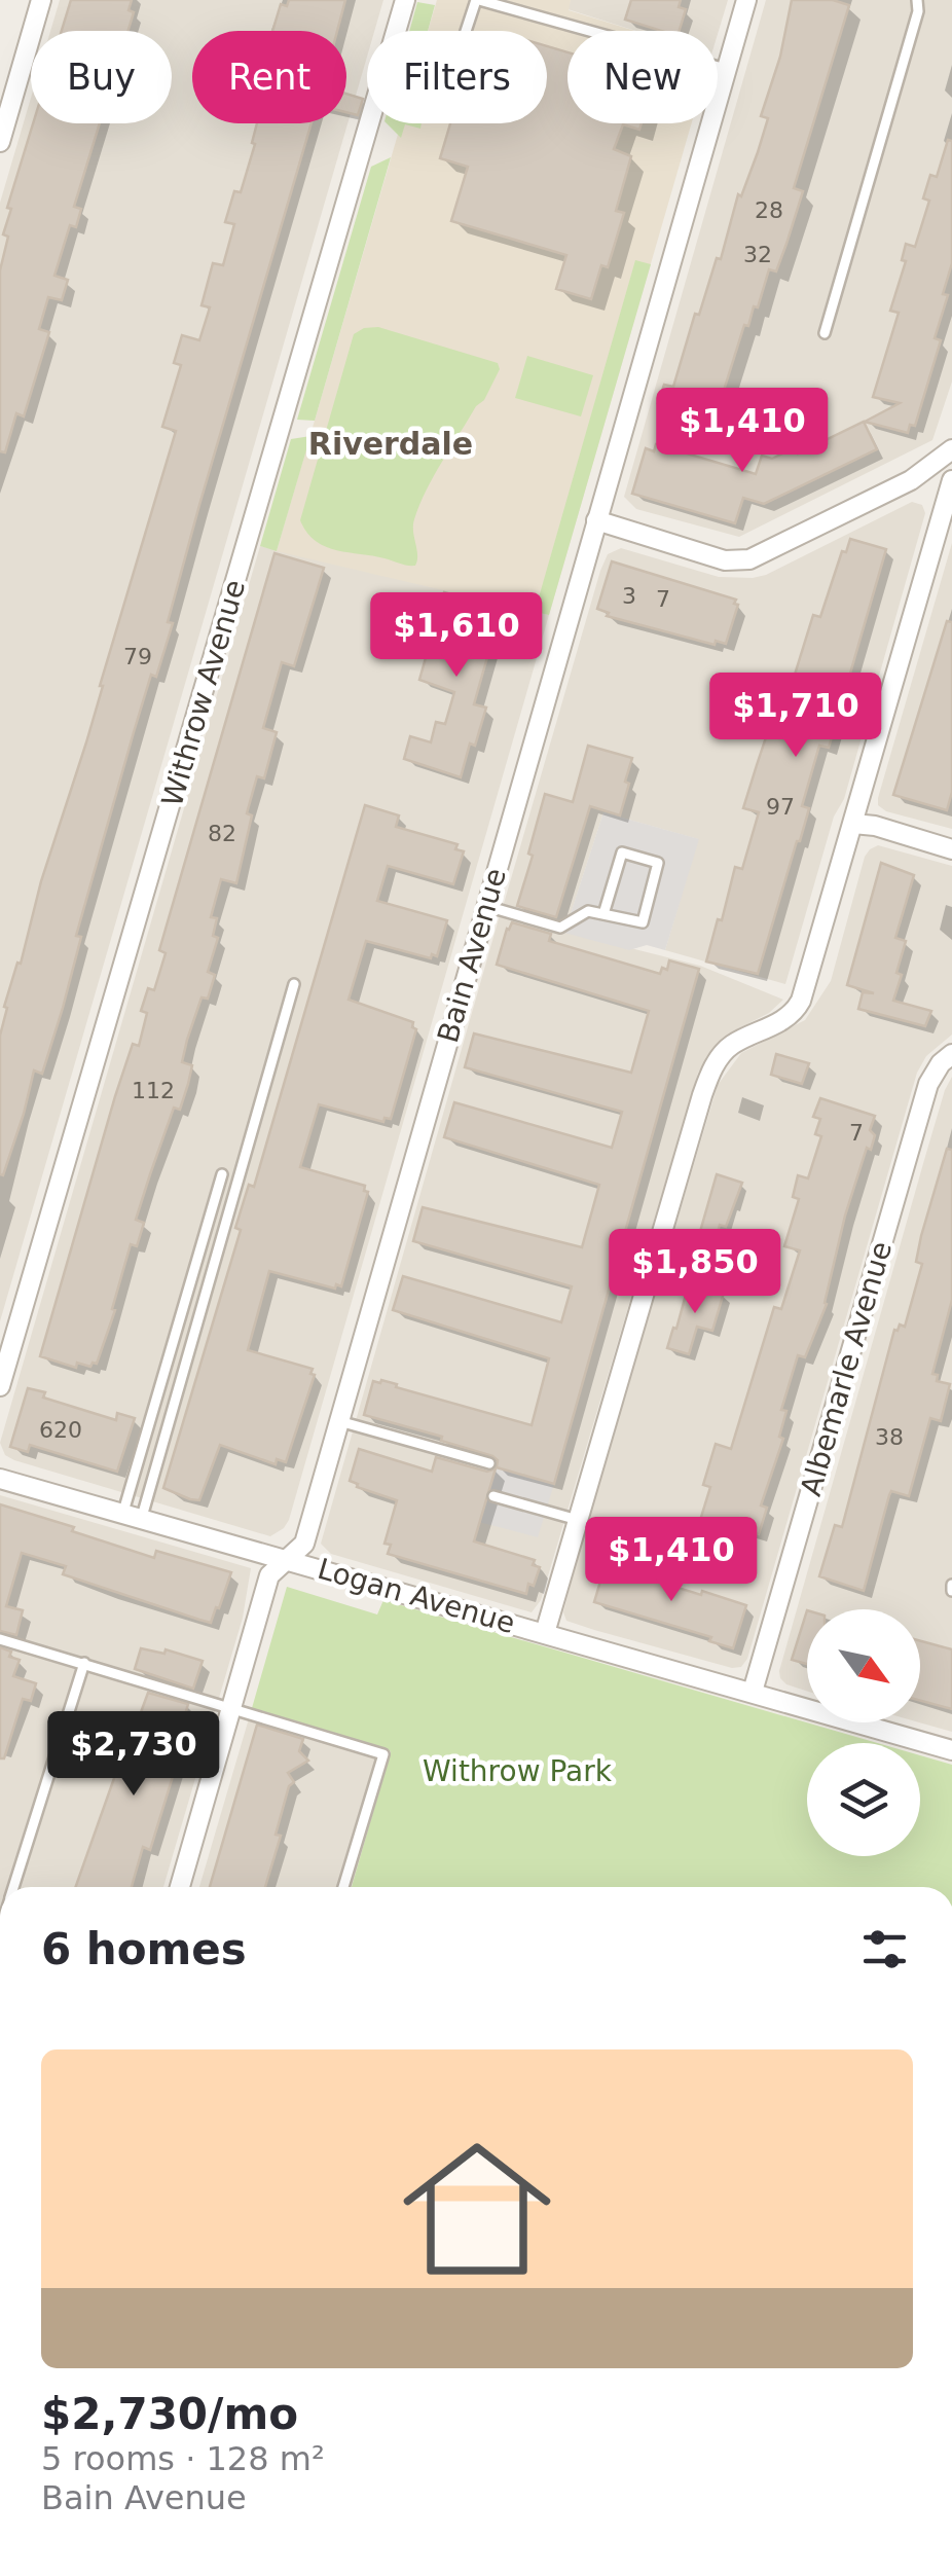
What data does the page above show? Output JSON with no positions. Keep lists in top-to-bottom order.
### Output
{
  "streets": {
    "street": [
      "Withrow Avenue",
      "Bain Avenue",
      "Albemarle Avenue",
      "Logan Avenue"
    ]
  },
  "crossings": [
    ["Bain Avenue", "Logan Avenue"],
    ["Albemarle Avenue", "Logan Avenue"]
  ],
  "districts": ["Riverdale"],
  "parks": ["Withrow Park"],
  "house_numbers": [
    "28",
    "32",
    "3",
    "7",
    "79",
    "97",
    "82",
    "112",
    "7",
    "620",
    "38"
  ],
  "north": "bottom right",
  "page": {
    "chip": [
      "Buy",
      "Rent",
      "Filters",
      "New"
    ],
    "price": [
      "$1,410",
      "$1,610",
      "$1,710",
      "$1,850",
      "$1,410",
      "$2,730"
    ],
    "heading": "6 homes",
    "list": [
      {
        "name": "$2,730/mo",
        "note": "5 rooms · 128 m² · Bain Avenue"
      }
    ]
  }
}
